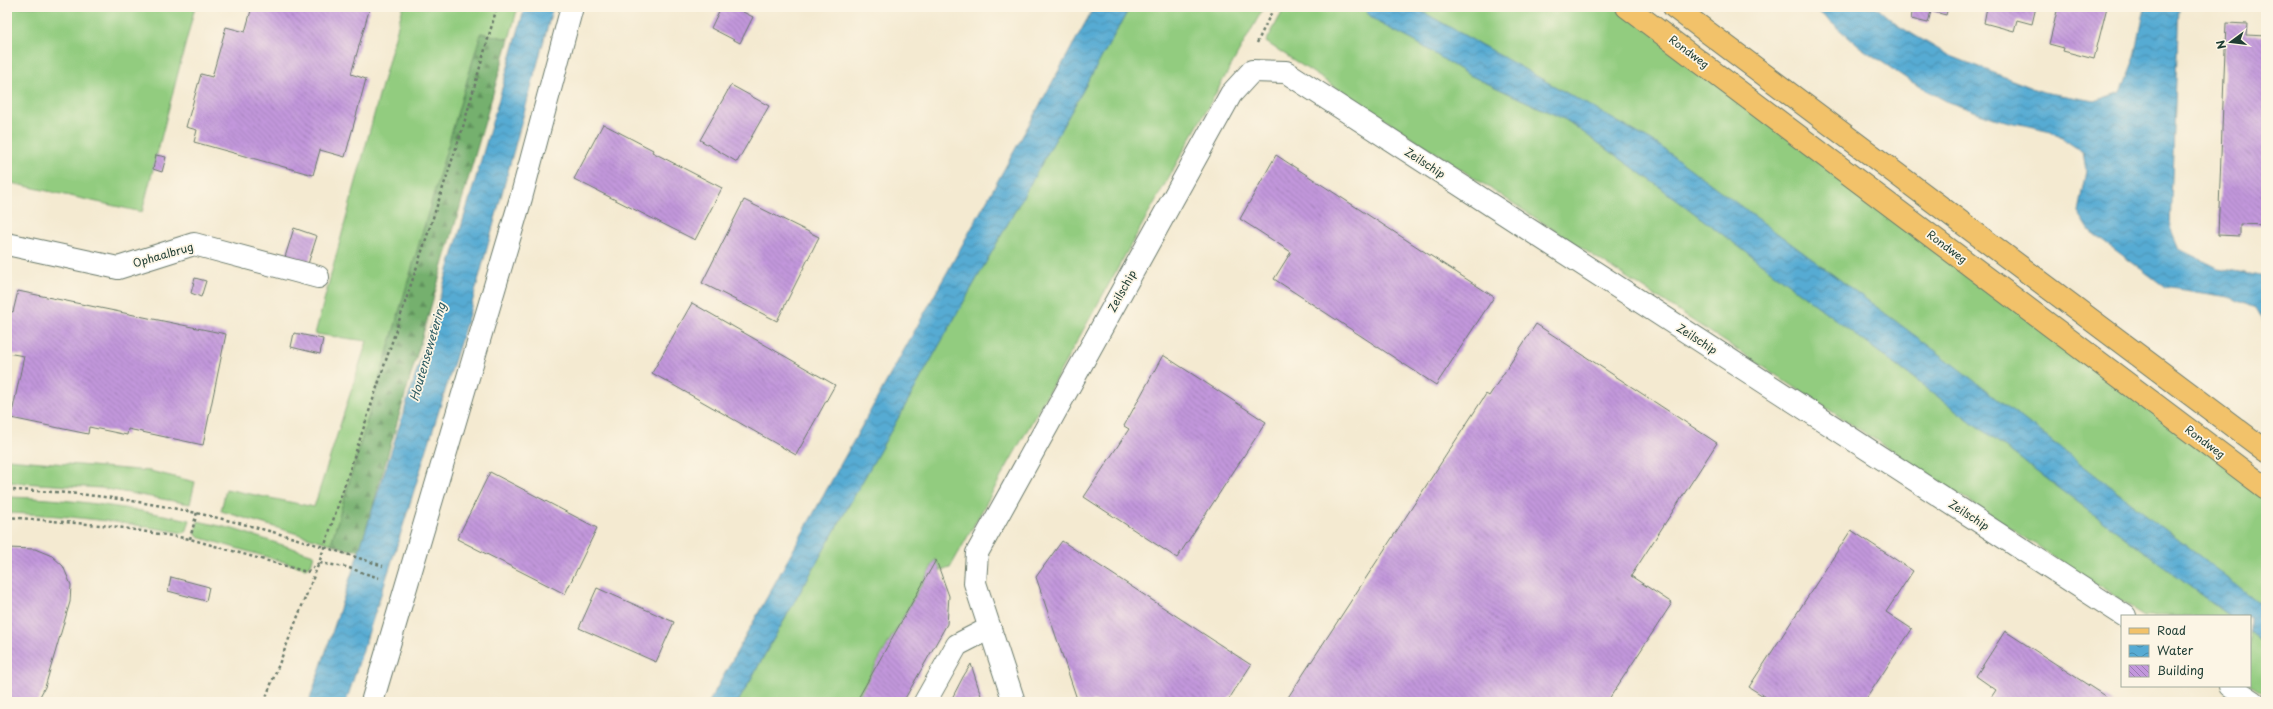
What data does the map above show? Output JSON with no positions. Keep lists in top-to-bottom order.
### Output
{
  "streets": {
    "main road": ["Rondweg"],
    "street": ["Zeilschip", "Ophaalbrug"]
  },
  "water": ["Houtensewetering"],
  "legend": ["Road", "Water", "Building"],
  "north": "left"
}
